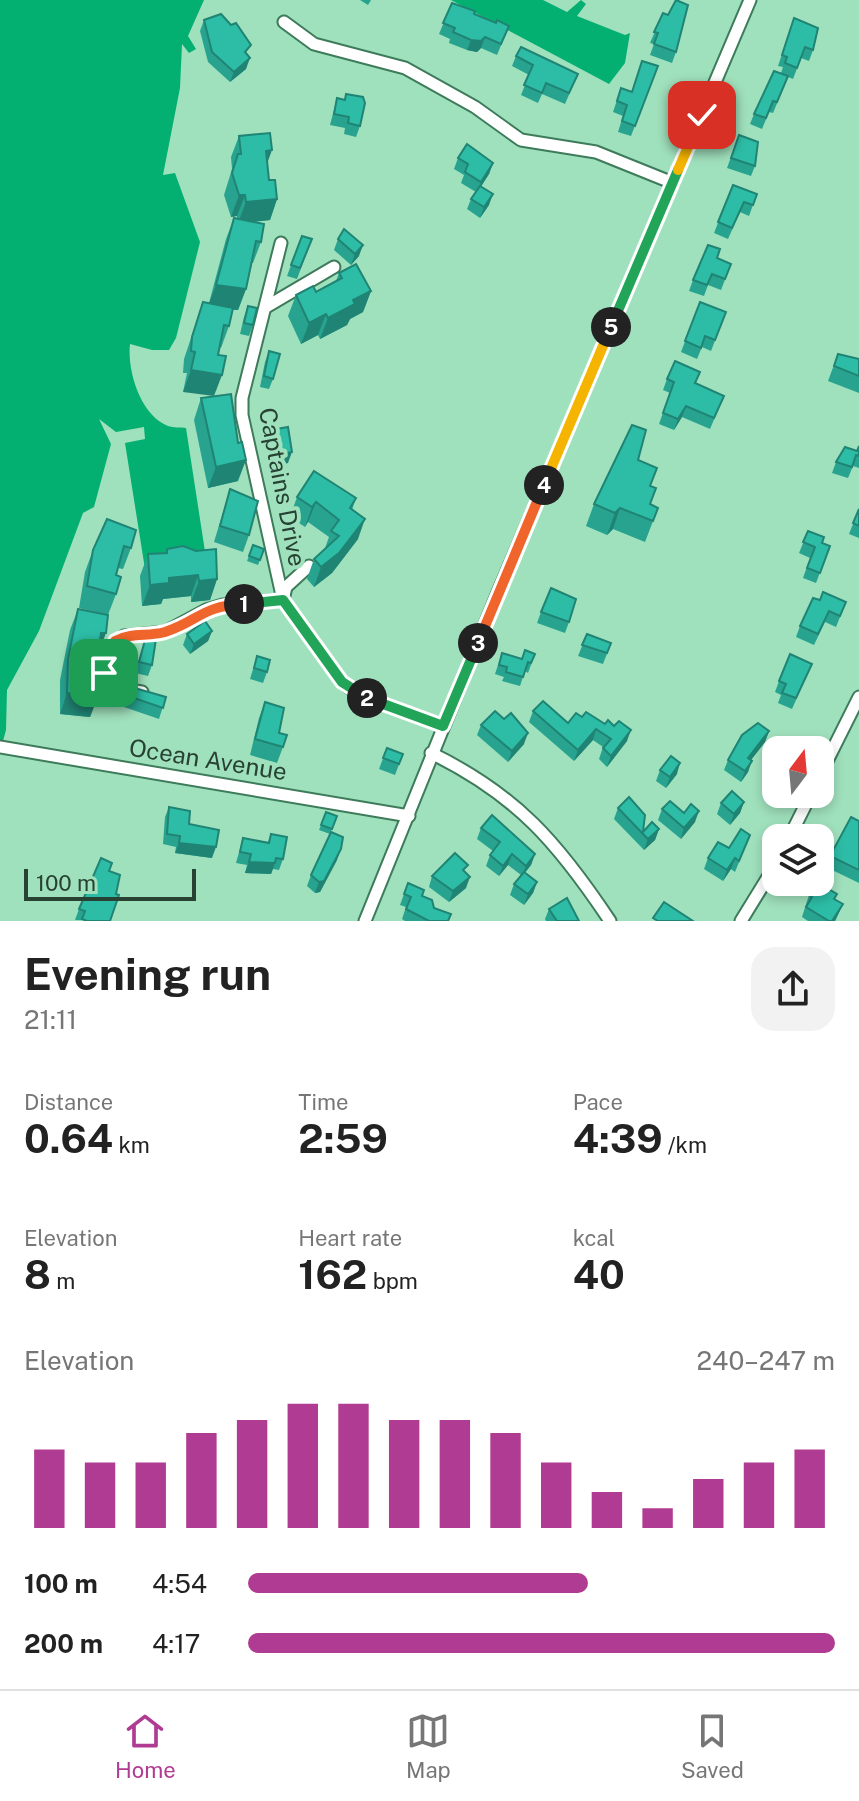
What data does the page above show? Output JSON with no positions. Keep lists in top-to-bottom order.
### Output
{
  "streets": {
    "street": ["Captains Drive", "Ocean Avenue"]
  },
  "scale_bar": "100 m",
  "north": "top",
  "page": {
    "pins": [
      "5",
      "4",
      "1",
      "3",
      "2"
    ],
    "scale": "100 m",
    "heading": ["Evening run", "21:11"],
    "stats": [
      ["Distance", "0.64 km"],
      ["Time", "2:59"],
      ["Pace", "4:39 /km"],
      ["Elevation", "8 m"],
      ["Heart rate", "162 bpm"],
      ["kcal", "40"]
    ],
    "chart": ["Elevation", "240–247 m"],
    "list": [
      {
        "name": "100 m",
        "note": "4:54"
      },
      {
        "name": "200 m",
        "note": "4:17"
      }
    ],
    "tabs": ["Home", "Map", "Saved"]
  }
}
